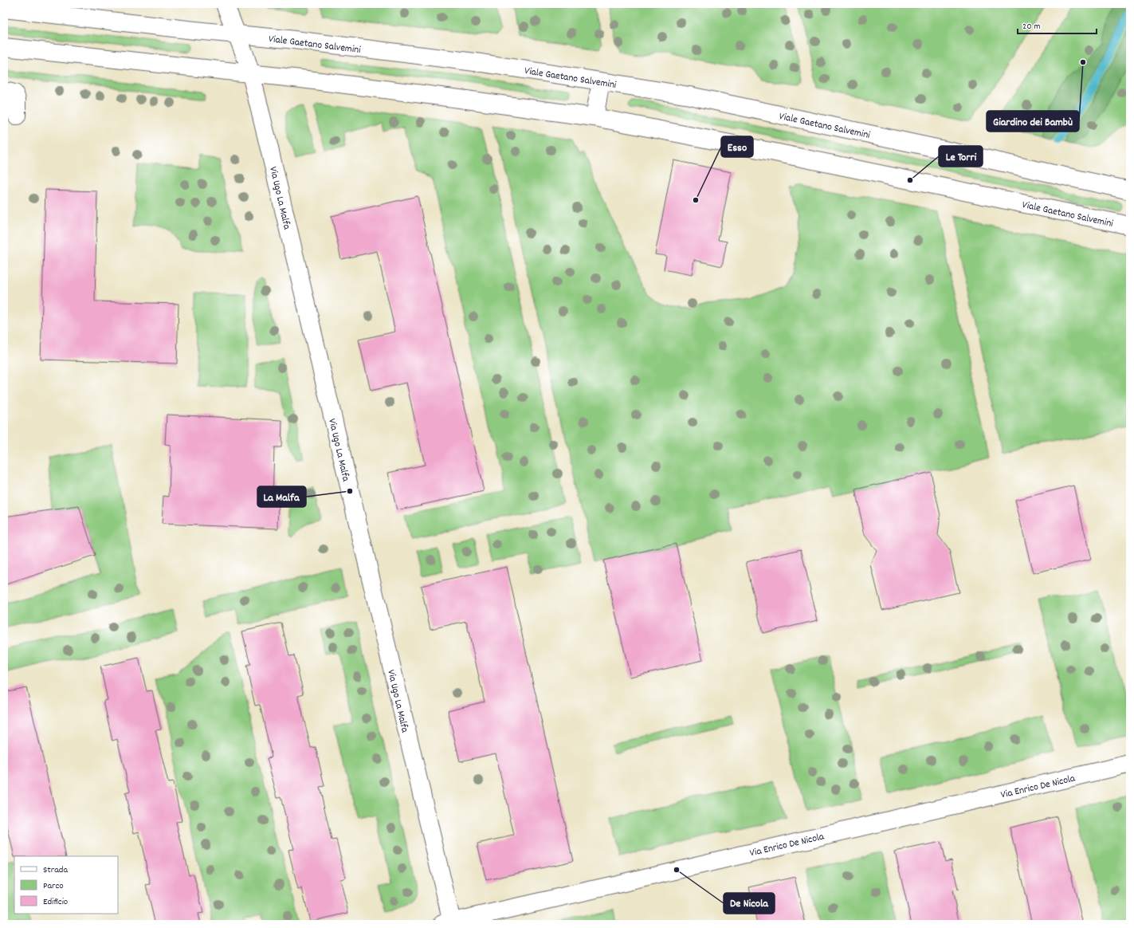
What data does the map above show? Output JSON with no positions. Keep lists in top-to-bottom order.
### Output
{
  "streets": {
    "main road": ["Viale Gaetano Salvemini", "Via Ugo La Malfa", "Via Enrico De Nicola"]
  },
  "crossings": [
    ["Viale Gaetano Salvemini", "Via Ugo La Malfa"],
    ["Via Ugo La Malfa", "Via Enrico De Nicola"]
  ],
  "places": [
    "Giardino dei Bambù",
    "Le Torri",
    "Esso",
    "La Malfa",
    "De Nicola"
  ],
  "legend": ["Strada", "Parco", "Edificio"],
  "scale_bar": "20 m"
}
